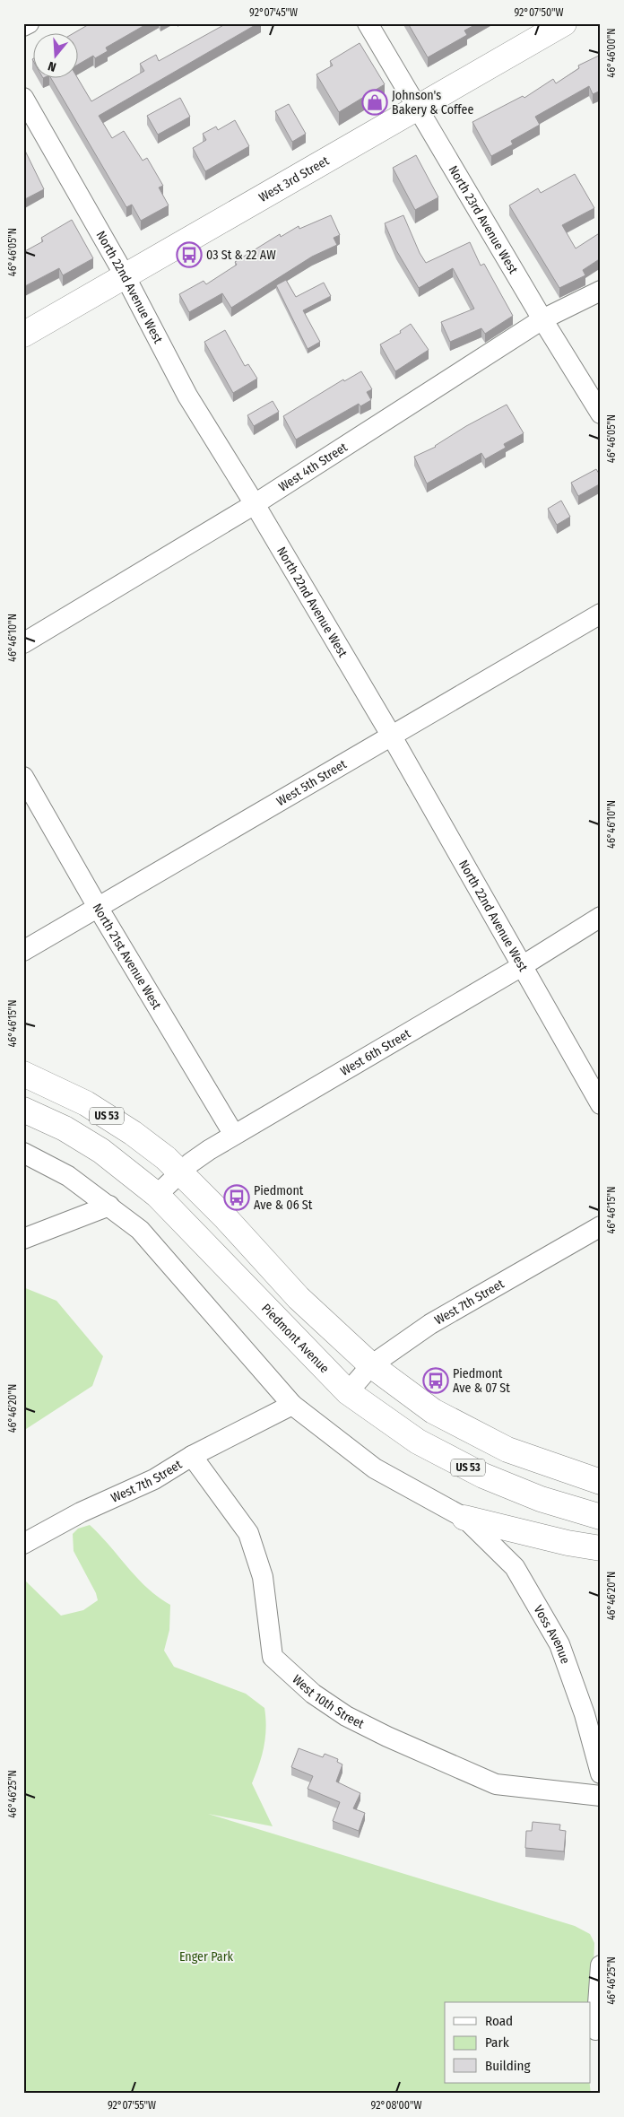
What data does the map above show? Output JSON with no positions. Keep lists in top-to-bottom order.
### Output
{
  "streets": {
    "main road": ["West 3rd Street", "US 53", "Piedmont Avenue"],
    "street": [
      "North 23rd Avenue West",
      "North 22nd Avenue West",
      "West 4th Street",
      "West 5th Street",
      "North 21st Avenue West",
      "West 6th Street",
      "West 7th Street",
      "Voss Avenue",
      "West 10th Street"
    ]
  },
  "crossings": [
    ["West 3rd Street", "North 23rd Avenue West"],
    ["West 3rd Street", "North 22nd Avenue West"],
    ["North 23rd Avenue West", "West 4th Street"],
    ["North 22nd Avenue West", "West 4th Street"],
    ["North 22nd Avenue West", "West 5th Street"],
    ["North 22nd Avenue West", "West 6th Street"],
    ["West 5th Street", "North 21st Avenue West"],
    ["North 21st Avenue West", "West 6th Street"],
    ["West 6th Street", "US 53"],
    ["West 6th Street", "Piedmont Avenue"],
    ["US 53", "West 7th Street"],
    ["West 7th Street", "Piedmont Avenue"],
    ["West 7th Street", "West 10th Street"]
  ],
  "parks": ["Enger Park"],
  "places": {
    "shop": ["Johnson's Bakery & Coffee"],
    "bus stop": ["03 St & 22 AW", "Piedmont Ave & 06 St", "Piedmont Ave & 07 St"]
  },
  "legend": ["Road", "Park", "Building"],
  "north": "bottom",
  "coordinates": [
    "92°07'45\"W",
    "92°07'50\"W",
    "46°46'00\"N",
    "46°46'05\"N",
    "46°46'10\"N",
    "46°46'15\"N",
    "46°46'20\"N",
    "46°46'25\"N",
    "92°07'55\"W",
    "92°08'00\"W"
  ]
}
